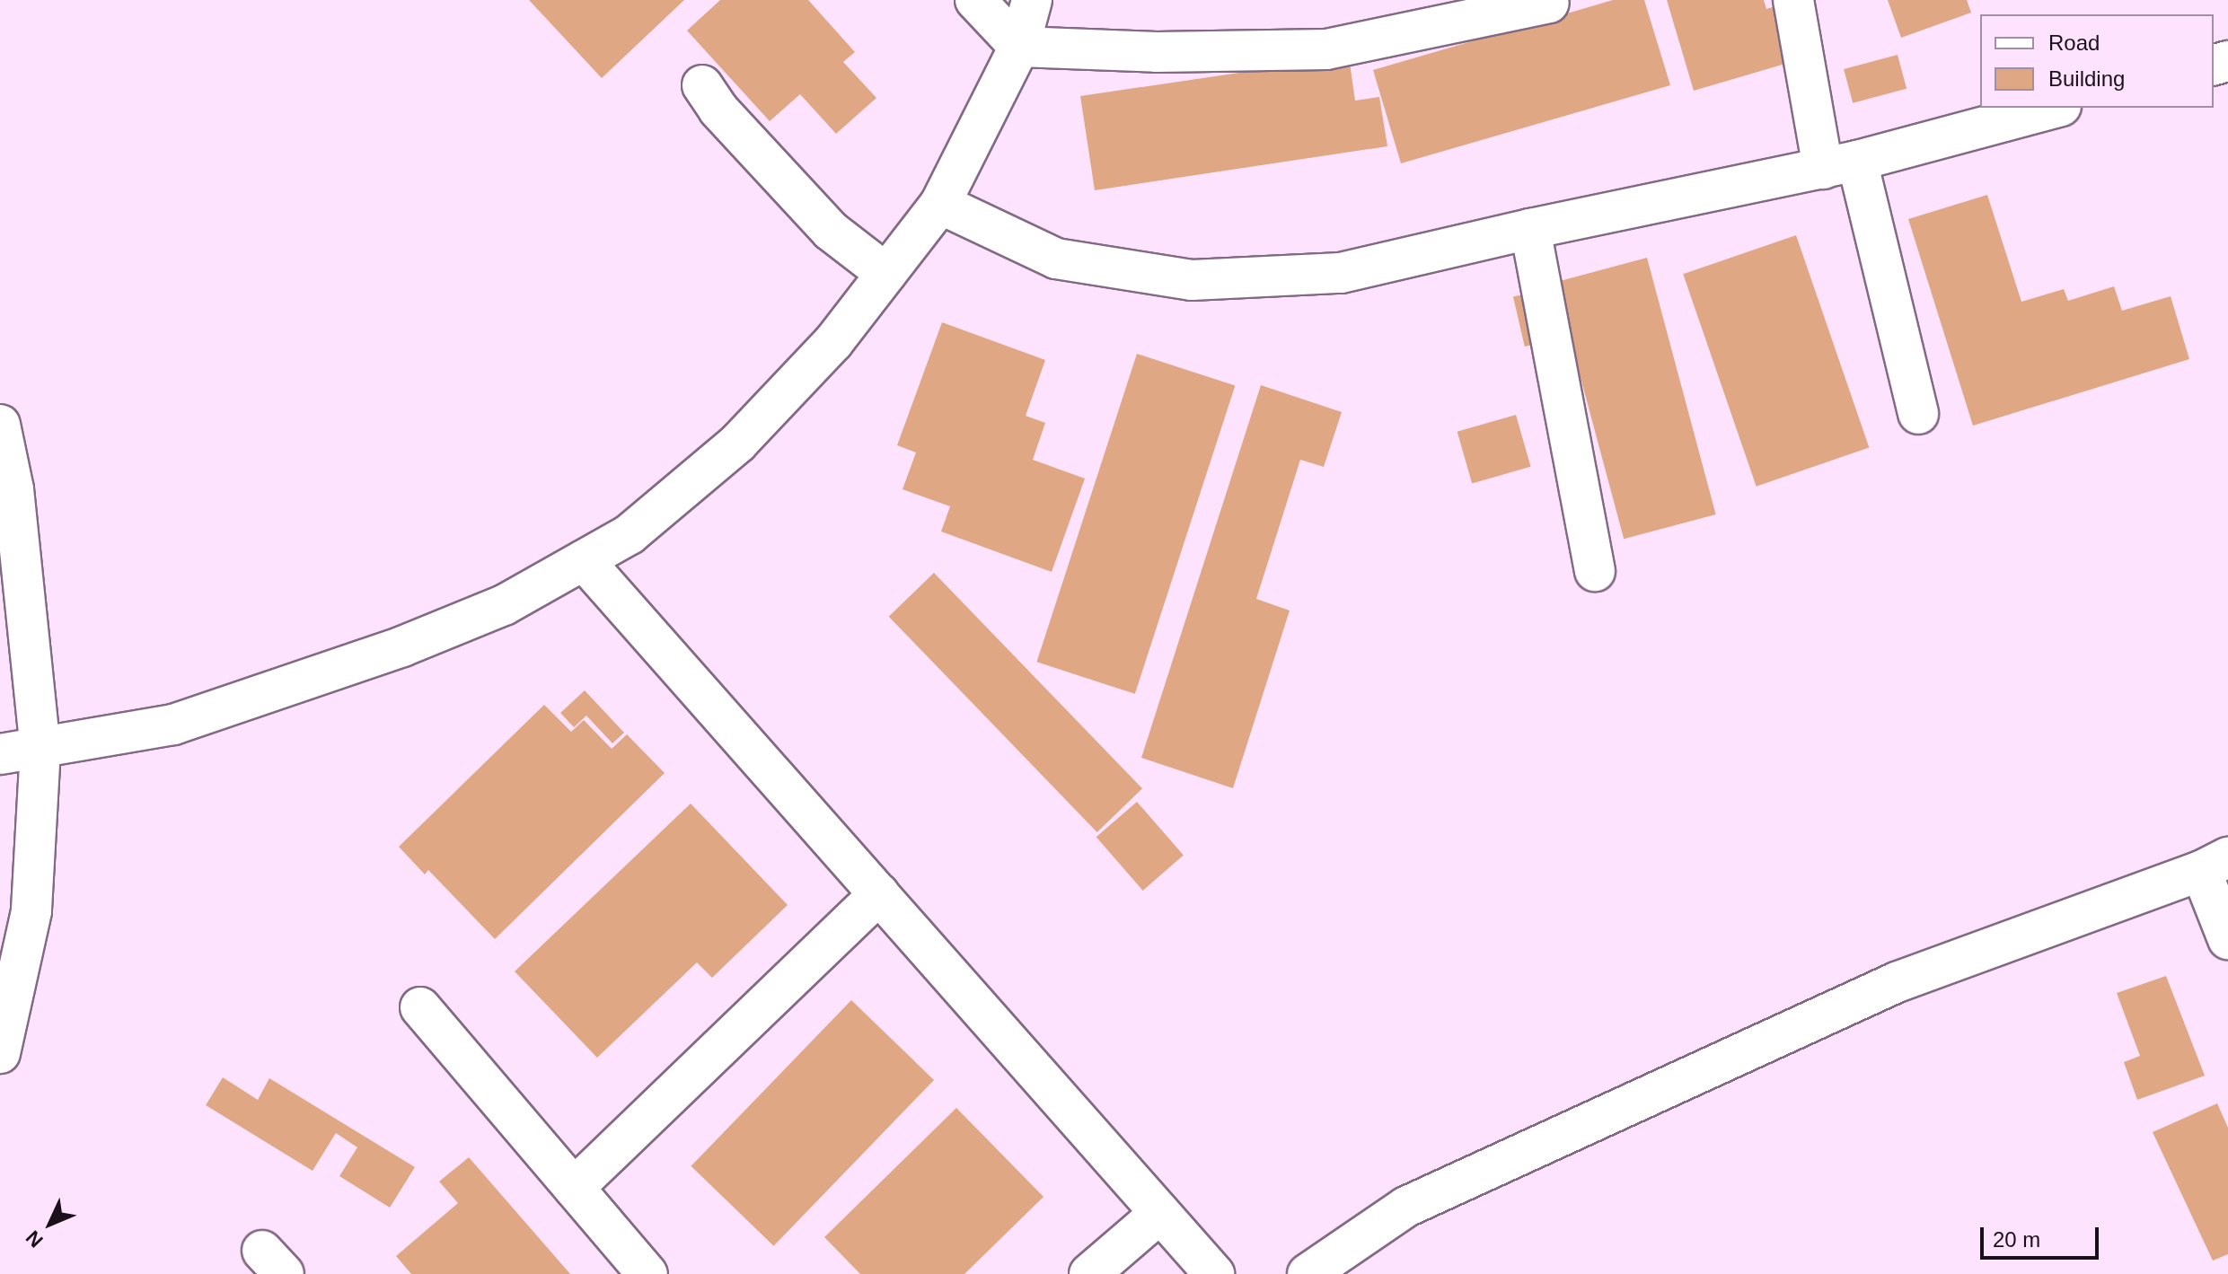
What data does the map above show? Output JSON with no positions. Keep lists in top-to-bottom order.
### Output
{
  "legend": ["Road", "Building"],
  "scale_bar": "20 m",
  "north": "bottom left"
}
